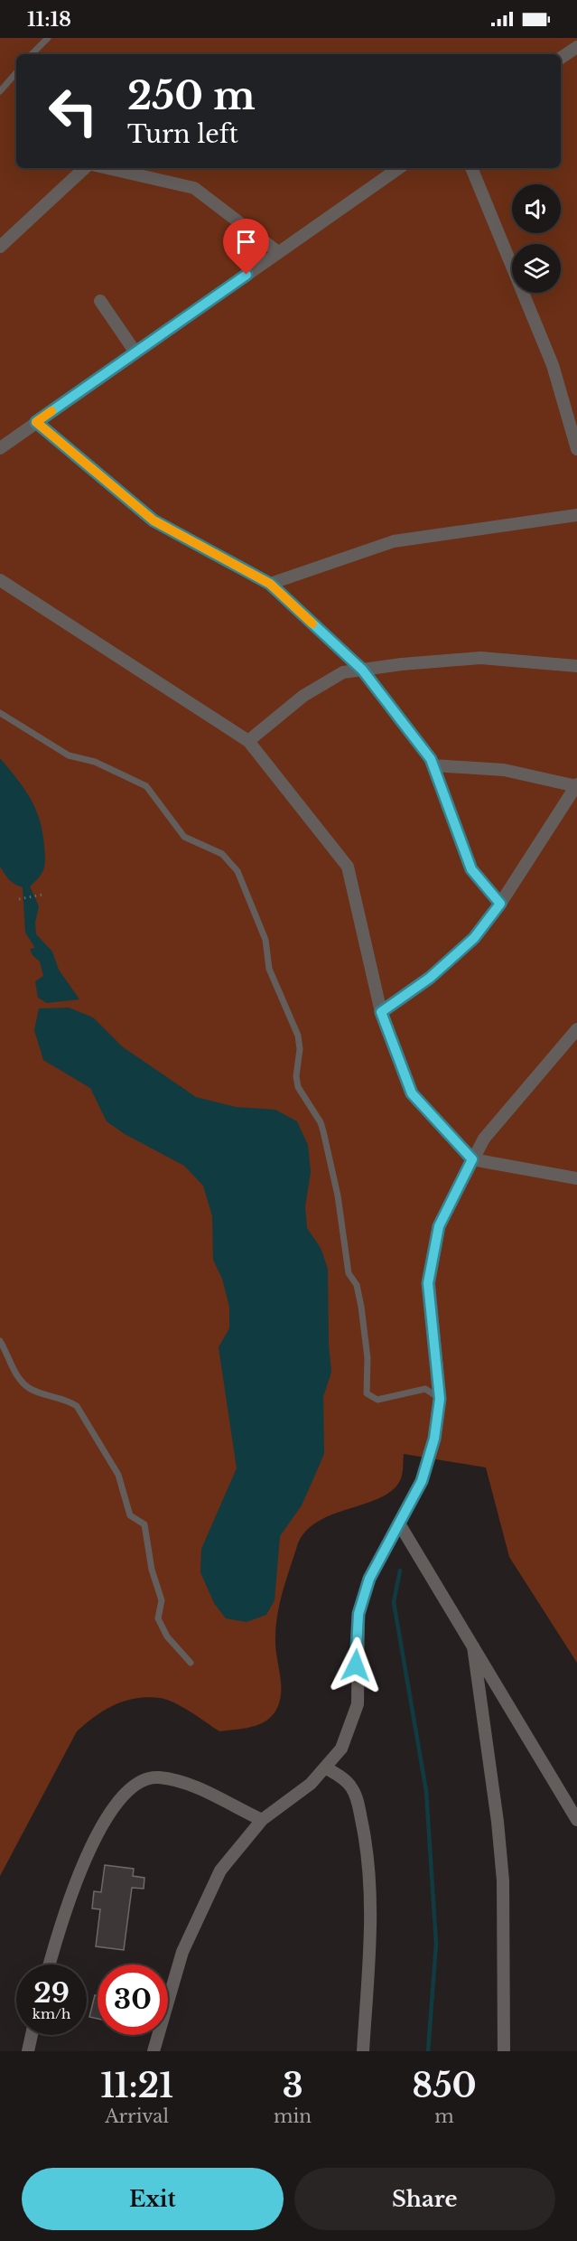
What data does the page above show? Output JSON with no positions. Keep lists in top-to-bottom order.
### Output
{
  "page": {
    "status": "11:18",
    "turn": ["250 m", "Turn left"],
    "speed": "29 km/h",
    "limit": "30",
    "eta": [
      "11:21",
      "Arrival",
      "3",
      "min",
      "850",
      "m"
    ],
    "buttons": ["Exit", "Share"]
  }
}
